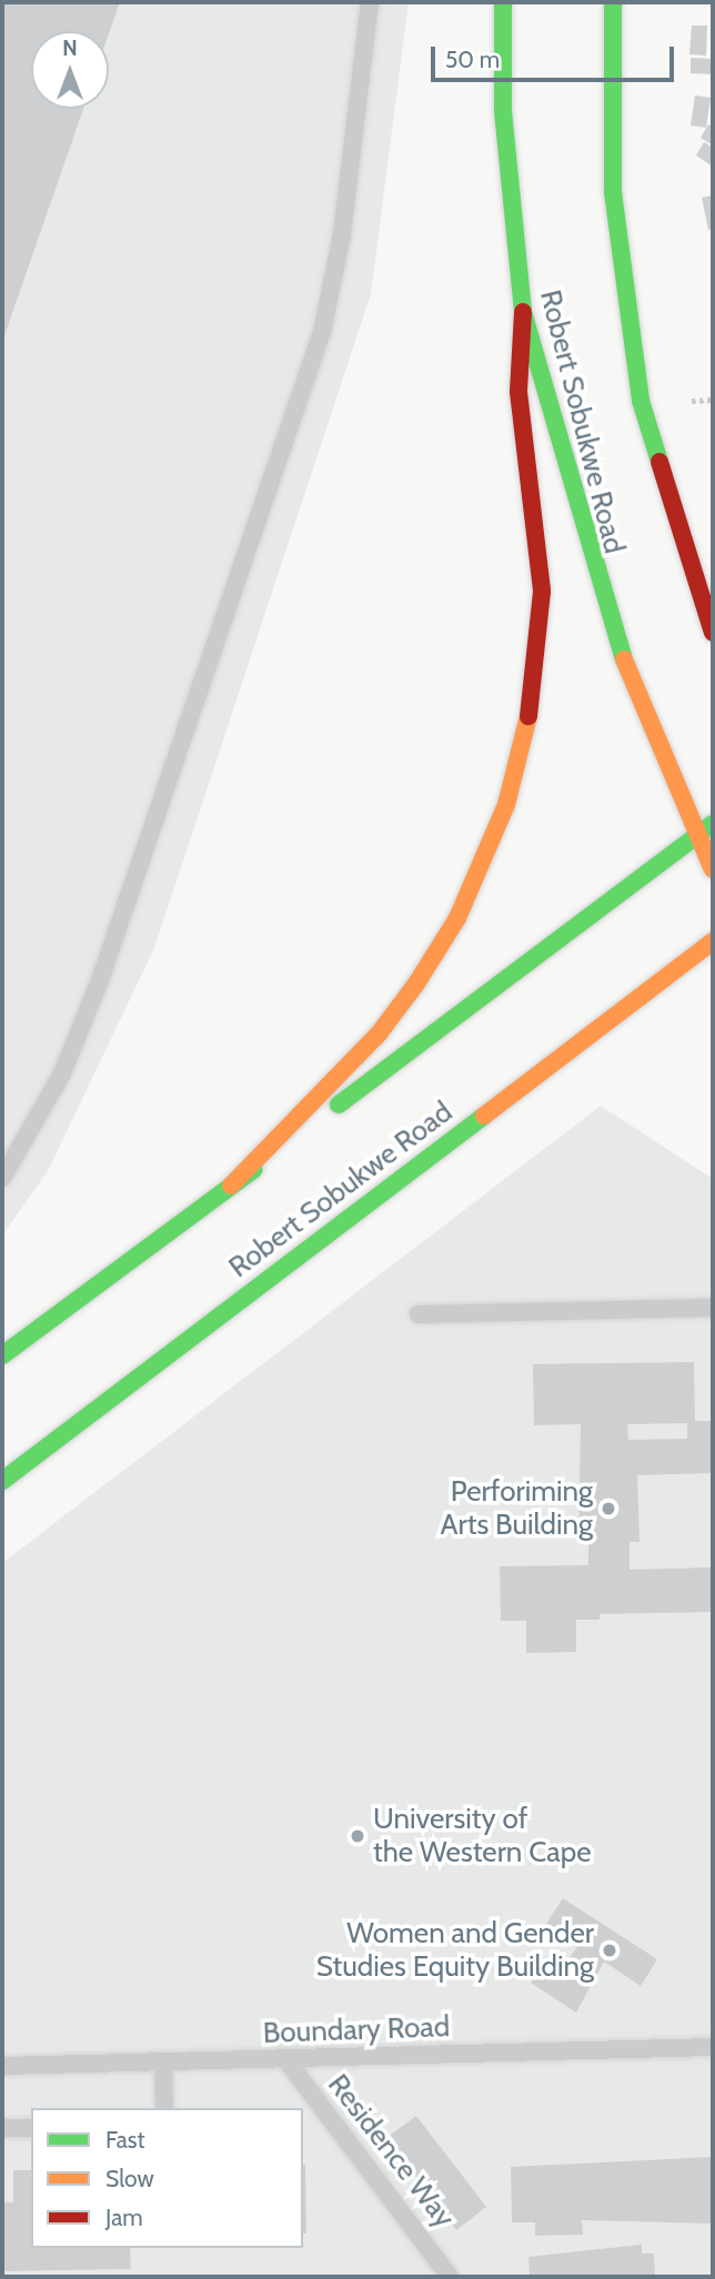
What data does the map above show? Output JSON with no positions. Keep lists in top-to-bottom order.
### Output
{
  "streets": {
    "main road": ["Robert Sobukwe Road"],
    "lane": ["Boundary Road", "Residence Way"]
  },
  "crossings": [
    ["Boundary Road", "Residence Way"]
  ],
  "places": ["Perforiming Arts Building", "University of the Western Cape", "Women and Gender Studies Equity Building"],
  "legend": ["Fast", "Slow", "Jam"],
  "scale_bar": "50 m",
  "north": "top"
}
